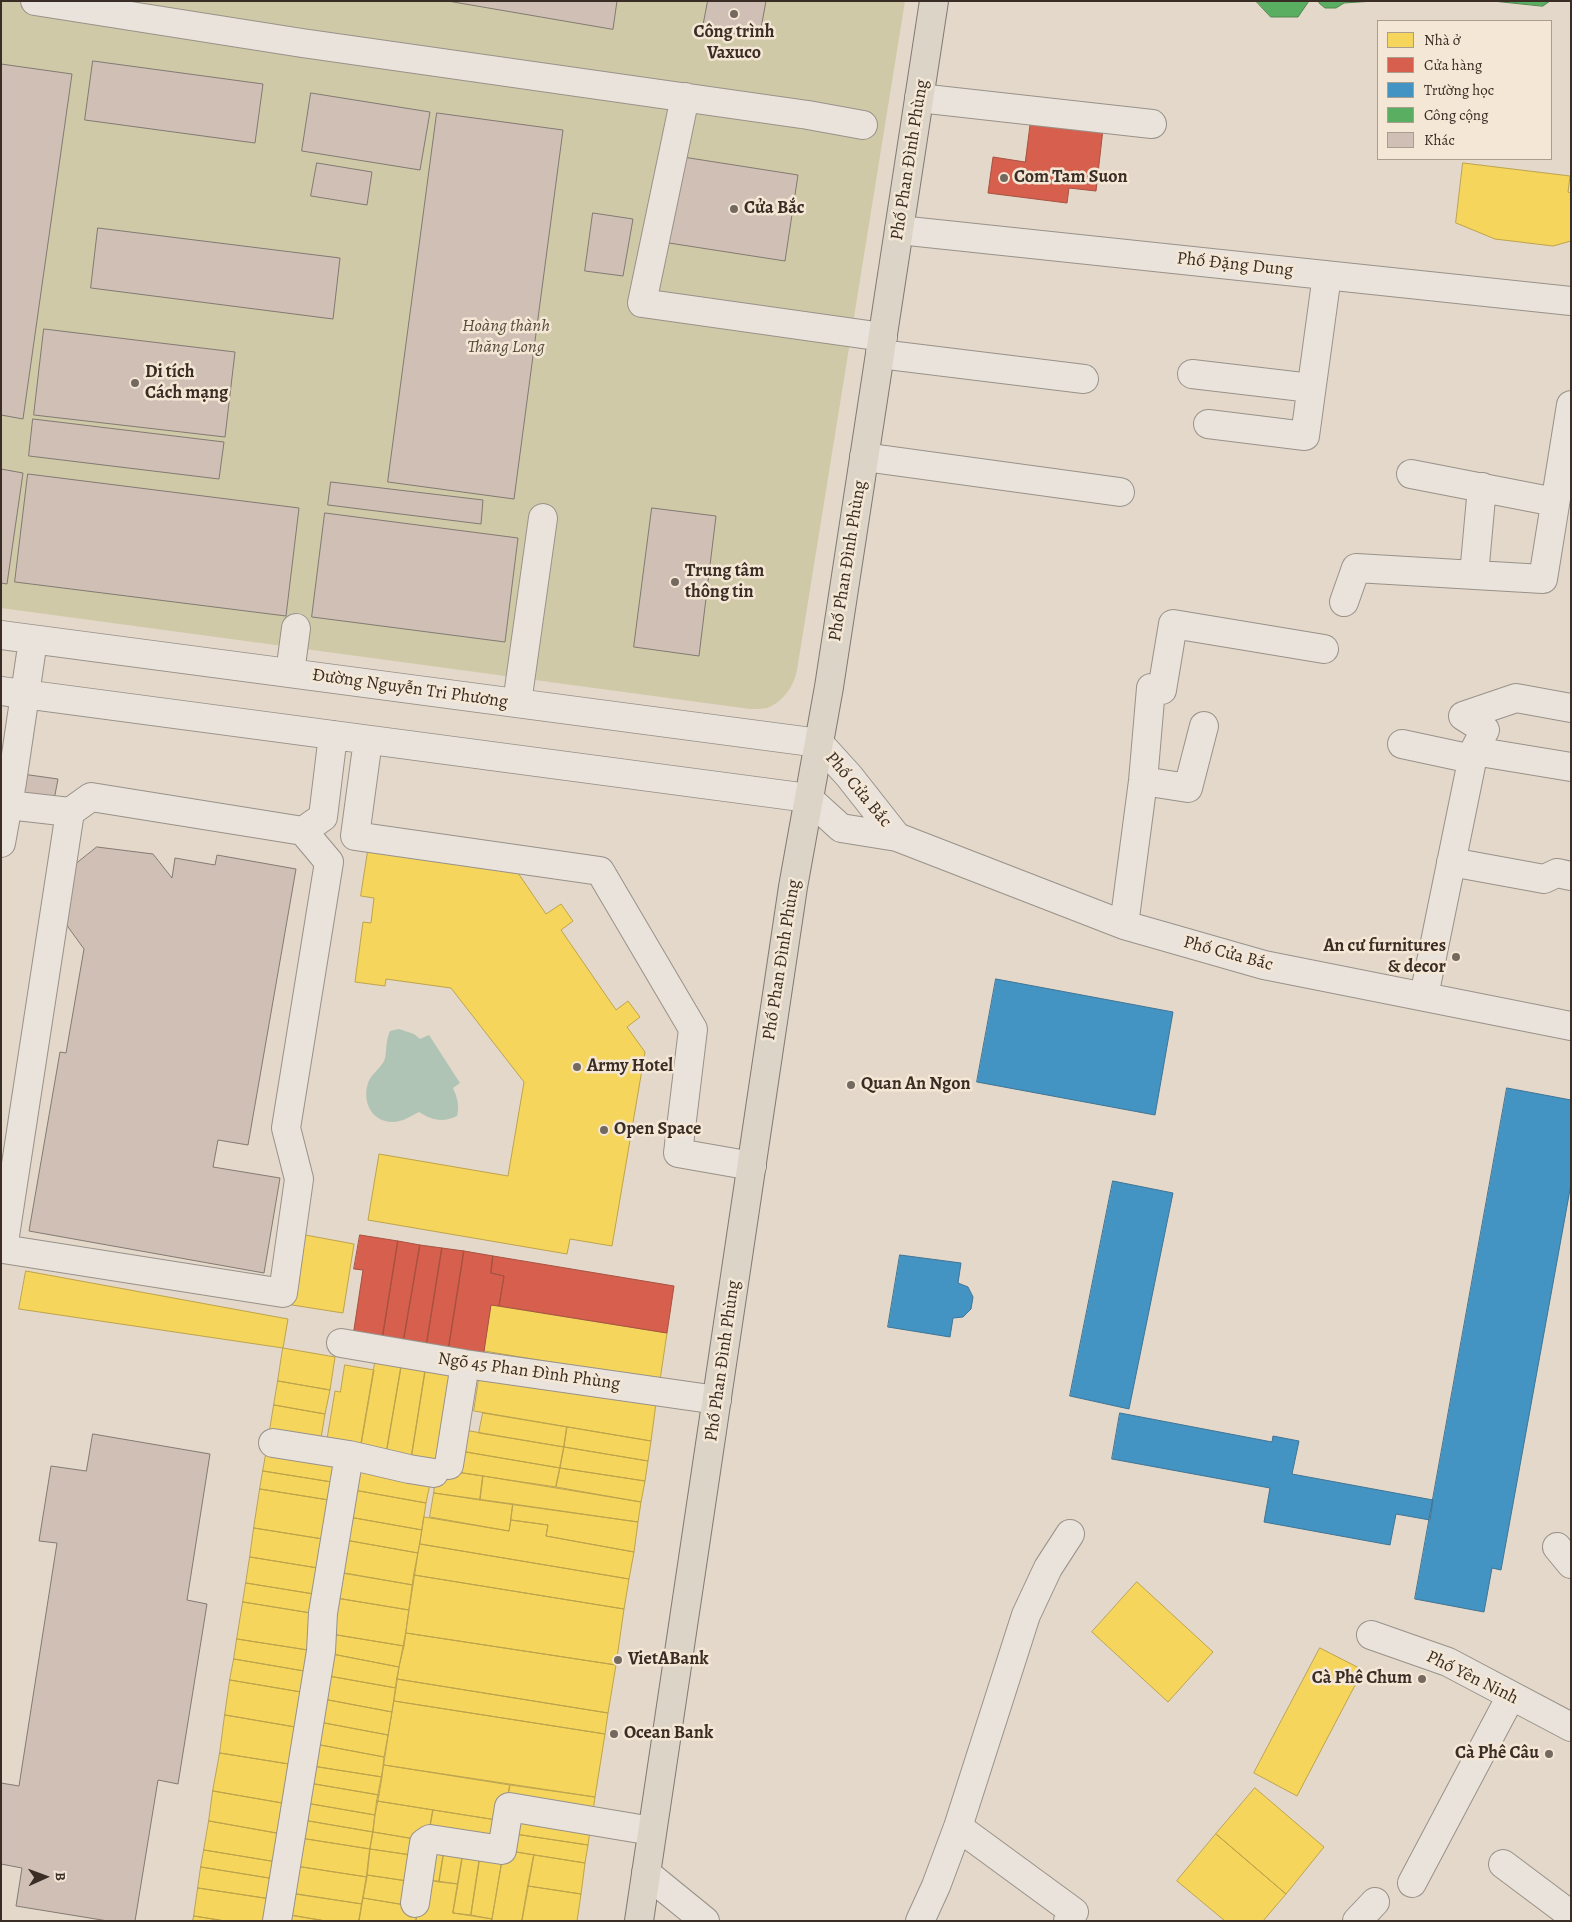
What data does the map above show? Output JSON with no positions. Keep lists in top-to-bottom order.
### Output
{
  "streets": {
    "main road": ["Phố Phan Đình Phùng"],
    "street": [
      "Phố Đặng Dung",
      "Đường Nguyễn Tri Phương",
      "Phố Cửa Bắc",
      "Ngõ 45 Phan Đình Phùng",
      "Phố Yên Ninh"
    ]
  },
  "crossings": [
    ["Phố Phan Đình Phùng", "Phố Đặng Dung"],
    ["Phố Phan Đình Phùng", "Đường Nguyễn Tri Phương"],
    ["Phố Phan Đình Phùng", "Phố Cửa Bắc"],
    ["Phố Phan Đình Phùng", "Ngõ 45 Phan Đình Phùng"],
    ["Đường Nguyễn Tri Phương", "Phố Cửa Bắc"]
  ],
  "parks": ["Hoàng thành Thăng Long"],
  "places": [
    "Công trình Vaxuco",
    "Com Tam Suon",
    "Cửa Bắc",
    "Di tích Cách mạng",
    "Trung tâm thông tin",
    "An cư furnitures & decor",
    "Army Hotel",
    "Quan An Ngon",
    "Open Space",
    "VietABank",
    "Cà Phê Chum",
    "Ocean Bank",
    "Cà Phê Câu"
  ],
  "legend": [
    "Nhà ở",
    "Cửa hàng",
    "Trường học",
    "Công cộng",
    "Khác"
  ],
  "north": "right"
}
